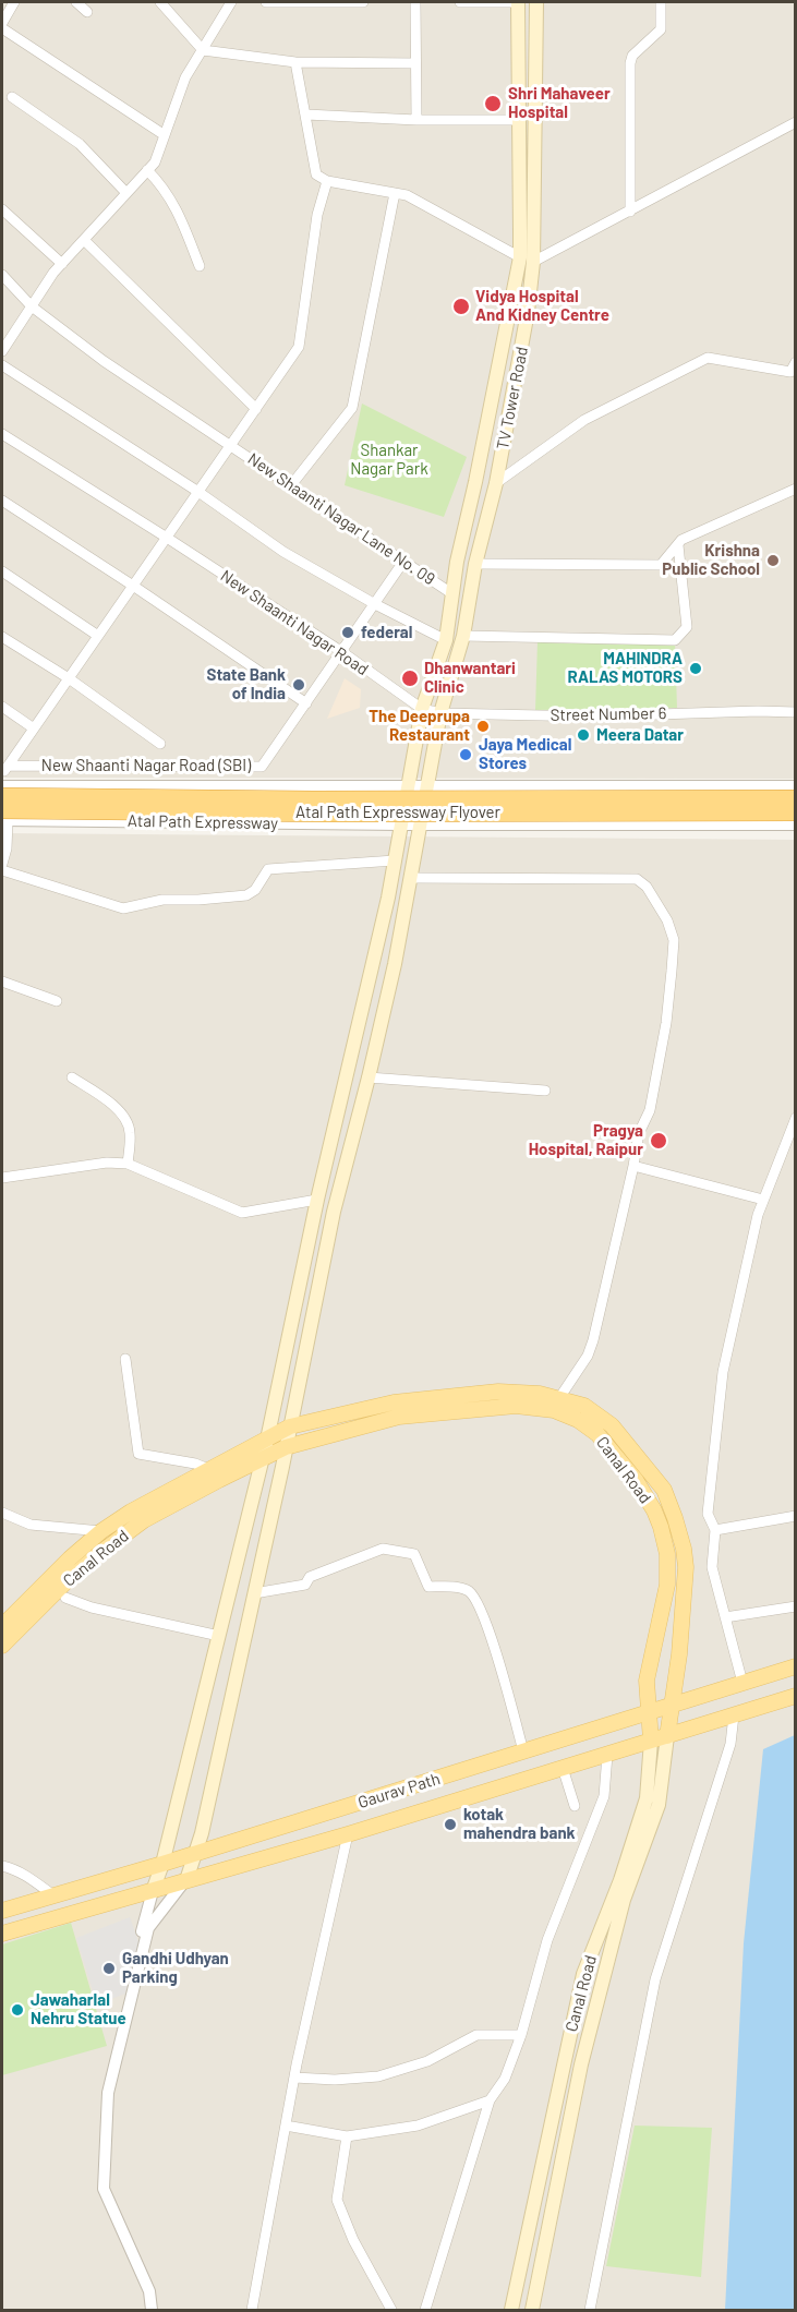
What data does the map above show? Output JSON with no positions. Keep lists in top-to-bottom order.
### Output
{
  "streets": {
    "highway": ["Atal Path Expressway Flyover"],
    "main road": ["TV Tower Road", "Canal Road", "Gaurav Path"],
    "street": [
      "New Shaanti Nagar Lane No. 09",
      "New Shaanti Nagar Road",
      "Street Number 6",
      "New Shaanti Nagar Road (SBI)",
      "Atal Path Expressway"
    ]
  },
  "crossings": [
    ["TV Tower Road", "New Shaanti Nagar Lane No. 09"],
    ["TV Tower Road", "New Shaanti Nagar Road"],
    ["TV Tower Road", "Street Number 6"],
    ["TV Tower Road", "Atal Path Expressway"],
    ["TV Tower Road", "Canal Road"],
    ["TV Tower Road", "Gaurav Path"],
    ["New Shaanti Nagar Lane No. 09", "New Shaanti Nagar Road (SBI)"],
    ["New Shaanti Nagar Road", "Street Number 6"],
    ["New Shaanti Nagar Road", "New Shaanti Nagar Road (SBI)"],
    ["Atal Path Expressway Flyover", "Atal Path Expressway"],
    ["Canal Road", "Gaurav Path"]
  ],
  "parks": ["Shankar Nagar Park"],
  "places": [
    "Shri Mahaveer Hospital",
    "Vidya Hospital And Kidney Centre",
    "Krishna Public School",
    "federal",
    "MAHINDRA RALAS MOTORS",
    "Dhanwantari Clinic",
    "State Bank of India",
    "The Deeprupa Restaurant",
    "Meera Datar",
    "Jaya Medical Stores",
    "Pragya Hospital, Raipur",
    "kotak mahendra bank",
    "Gandhi Udhyan Parking",
    "Jawaharlal Nehru Statue"
  ]
}
